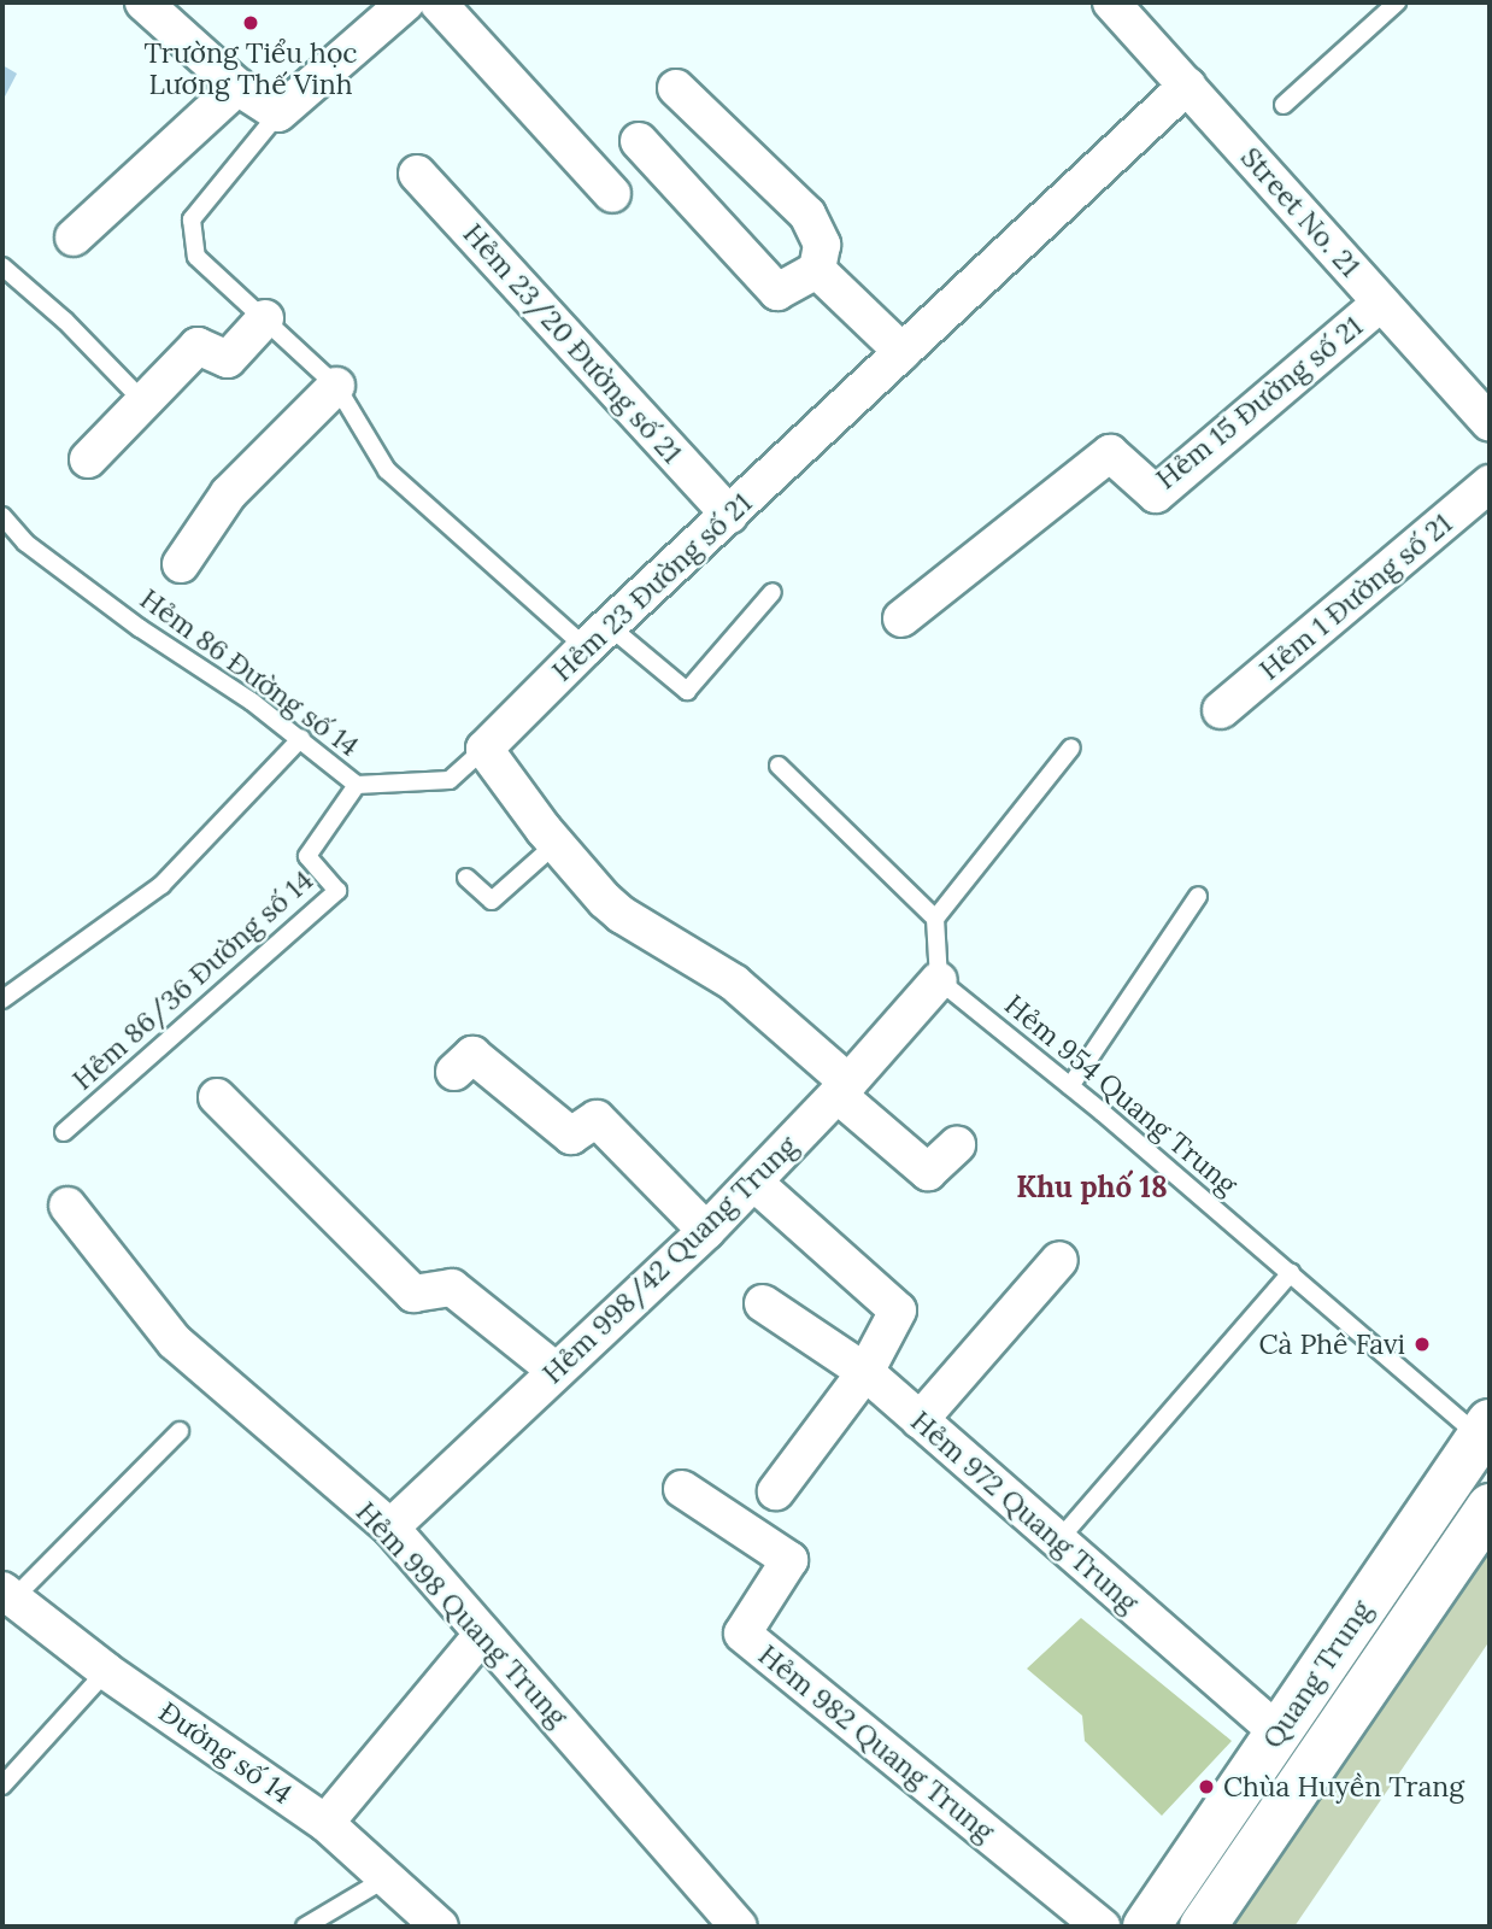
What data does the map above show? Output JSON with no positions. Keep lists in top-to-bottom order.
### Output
{
  "streets": {
    "main road": ["Quang Trung"],
    "street": [
      "Street No. 21",
      "Hẻm 23/20 Đường số 21",
      "Hẻm 15 Đường số 21",
      "Hẻm 23 Đường số 21",
      "Hẻm 1 Đường số 21",
      "Hẻm 998/42 Quang Trung",
      "Hẻm 972 Quang Trung",
      "Hẻm 998 Quang Trung",
      "Hẻm 982 Quang Trung",
      "Đường số 14"
    ],
    "lane": ["Hẻm 86 Đường số 14", "Hẻm 86/36 Đường số 14", "Hẻm 954 Quang Trung"]
  },
  "crossings": [
    ["Street No. 21", "Hẻm 15 Đường số 21"],
    ["Street No. 21", "Hẻm 23 Đường số 21"],
    ["Hẻm 23/20 Đường số 21", "Hẻm 23 Đường số 21"],
    ["Hẻm 23 Đường số 21", "Hẻm 86 Đường số 14"],
    ["Hẻm 86 Đường số 14", "Hẻm 86/36 Đường số 14"],
    ["Hẻm 954 Quang Trung", "Hẻm 998/42 Quang Trung"],
    ["Hẻm 954 Quang Trung", "Quang Trung"],
    ["Hẻm 998/42 Quang Trung", "Hẻm 998 Quang Trung"],
    ["Hẻm 972 Quang Trung", "Quang Trung"]
  ],
  "districts": ["Khu phố 18"],
  "places": ["Trường Tiểu học Lương Thế Vinh", "Cà Phê Favi", "Chùa Huyền Trang"]
}
